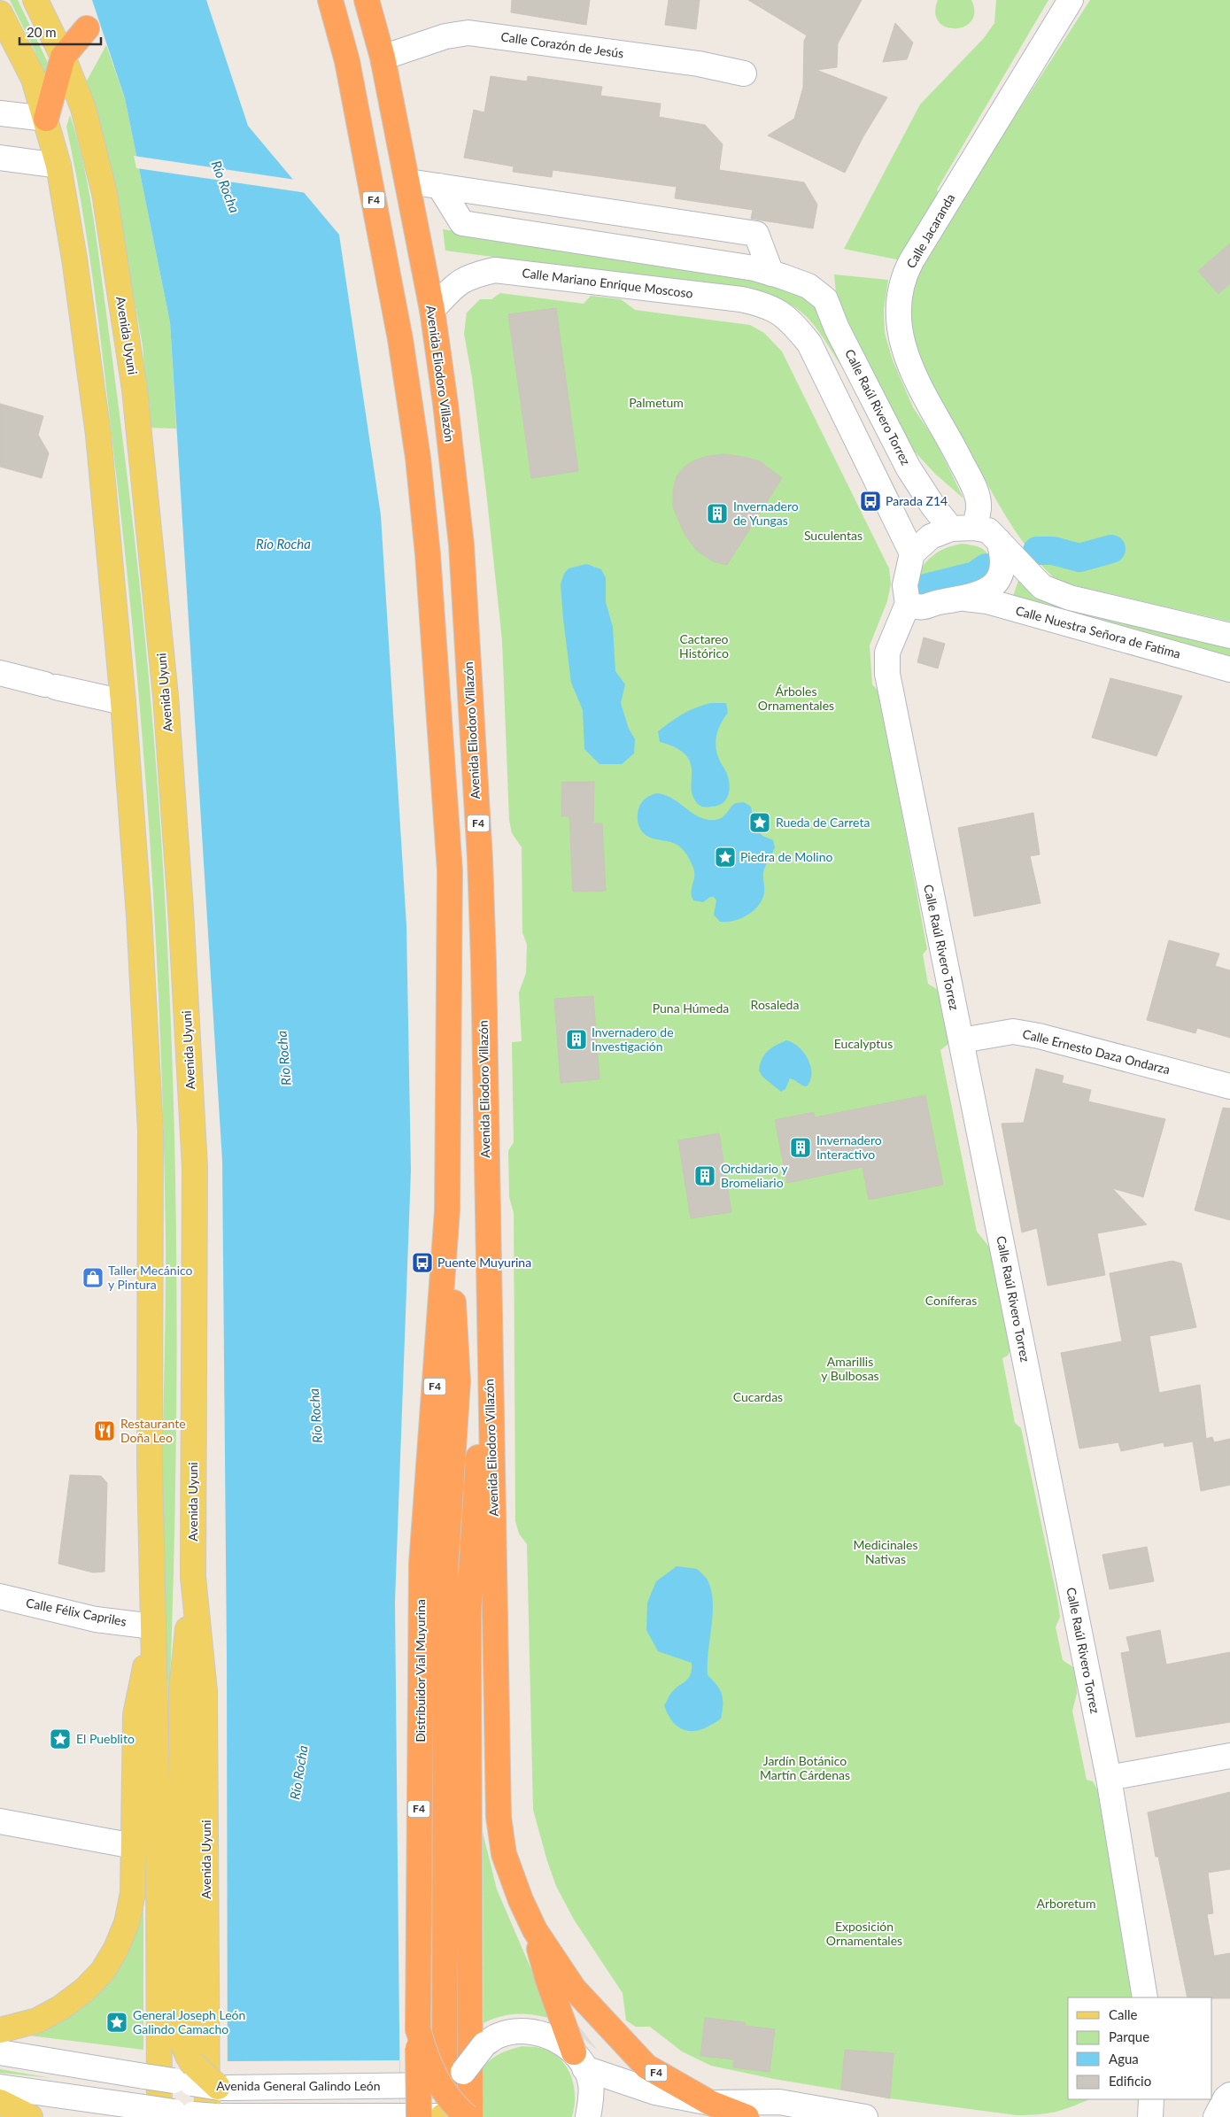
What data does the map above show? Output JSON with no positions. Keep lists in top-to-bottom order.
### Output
{
  "streets": {
    "highway": ["F4", "Avenida Eliodoro Villazón", "Distribuidor Vial Muyurina"],
    "main road": ["Avenida Uyuni"],
    "street": [
      "Calle Corazón de Jesús",
      "Calle Jacaranda",
      "Calle Mariano Enrique Moscoso",
      "Calle Raúl Rivero Torrez",
      "Calle Nuestra Señora de Fatima",
      "Calle Ernesto Daza Ondarza",
      "Calle Félix Capriles",
      "Avenida General Galindo León"
    ]
  },
  "crossings": [
    ["Calle Corazón de Jesús", "Avenida Eliodoro Villazón"],
    ["F4", "Avenida Eliodoro Villazón"],
    ["F4", "Distribuidor Vial Muyurina"],
    ["Calle Jacaranda", "Calle Mariano Enrique Moscoso"],
    ["Calle Jacaranda", "Calle Raúl Rivero Torrez"],
    ["Calle Jacaranda", "Calle Nuestra Señora de Fatima"],
    ["Calle Mariano Enrique Moscoso", "Avenida Eliodoro Villazón"],
    ["Calle Mariano Enrique Moscoso", "Calle Raúl Rivero Torrez"],
    ["Calle Mariano Enrique Moscoso", "Calle Nuestra Señora de Fatima"],
    ["Calle Raúl Rivero Torrez", "Calle Nuestra Señora de Fatima"],
    ["Calle Raúl Rivero Torrez", "Calle Ernesto Daza Ondarza"]
  ],
  "water": ["Río Rocha"],
  "parks": [
    "Palmetum",
    "Suculentas",
    "Cactareo Histórico",
    "Árboles Ornamentales",
    "Rosaleda",
    "Puna Húmeda",
    "Eucalyptus",
    "Coníferas",
    "Amarillis y Bulbosas",
    "Cucardas",
    "Medicinales Nativas",
    "Jardín Botánico Martín Cárdenas",
    "Arboretum",
    "Exposición Ornamentales"
  ],
  "places": {
    "bus stop": ["Parada Z14", "Puente Muyurina"],
    "building": [
      "Invernadero de Yungas",
      "Invernadero de Investigación",
      "Invernadero Interactivo",
      "Orchidario y Bromeliario"
    ],
    "place": [
      "Rueda de Carreta",
      "Piedra de Molino",
      "El Pueblito",
      "General Joseph León Galindo Camacho"
    ],
    "shop": ["Taller Mecánico y Pintura"],
    "restaurant": ["Restaurante Doña Leo"]
  },
  "legend": [
    "Calle",
    "Parque",
    "Agua",
    "Edificio"
  ],
  "scale_bar": "20 m"
}
